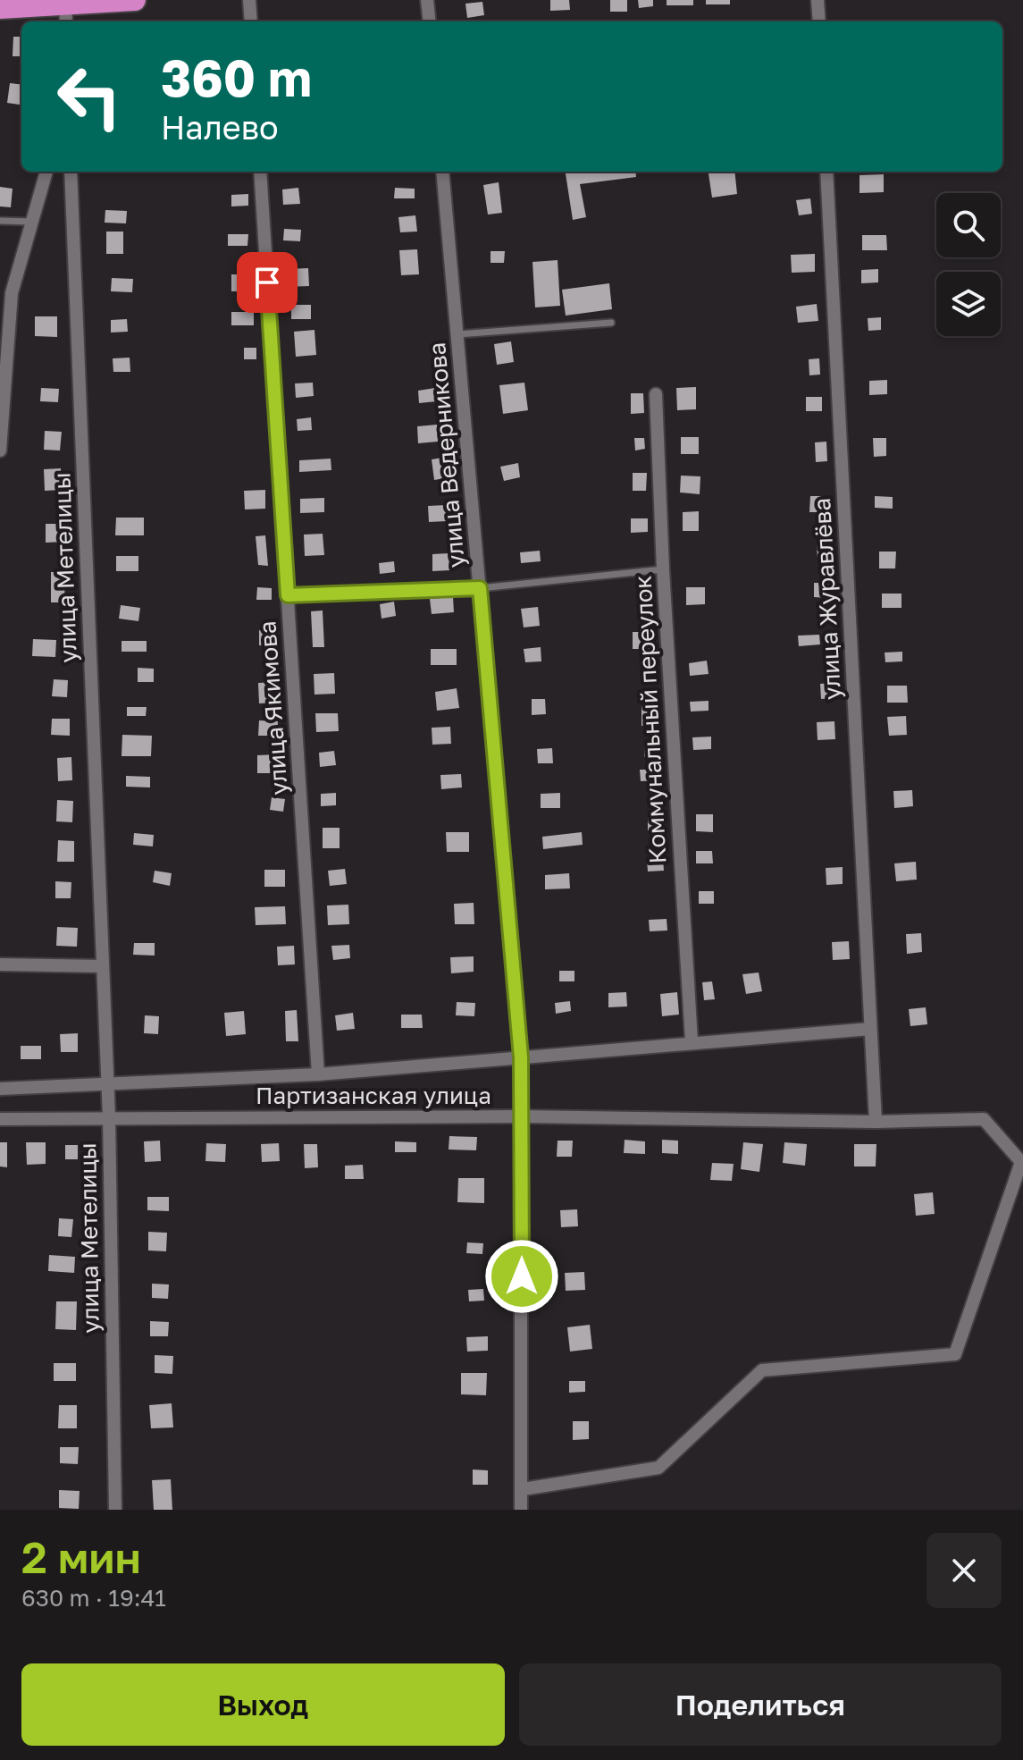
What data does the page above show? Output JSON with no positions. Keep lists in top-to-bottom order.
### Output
{
  "streets": {
    "street": [
      "улица Ведерникова",
      "улица Метелицы",
      "улица Журавлёва",
      "улица Якимова",
      "Коммунальный переулок",
      "Партизанская улица"
    ]
  },
  "crossings": [
    ["улица Ведерникова", "Партизанская улица"],
    ["улица Метелицы", "Партизанская улица"],
    ["улица Журавлёва", "Партизанская улица"],
    ["улица Якимова", "Партизанская улица"],
    ["Коммунальный переулок", "Партизанская улица"]
  ],
  "page": {
    "turn": ["360 m", "Налево"],
    "heading": ["2 мин", "630 m · 19:41"],
    "buttons": ["Выход", "Поделиться"]
  }
}
